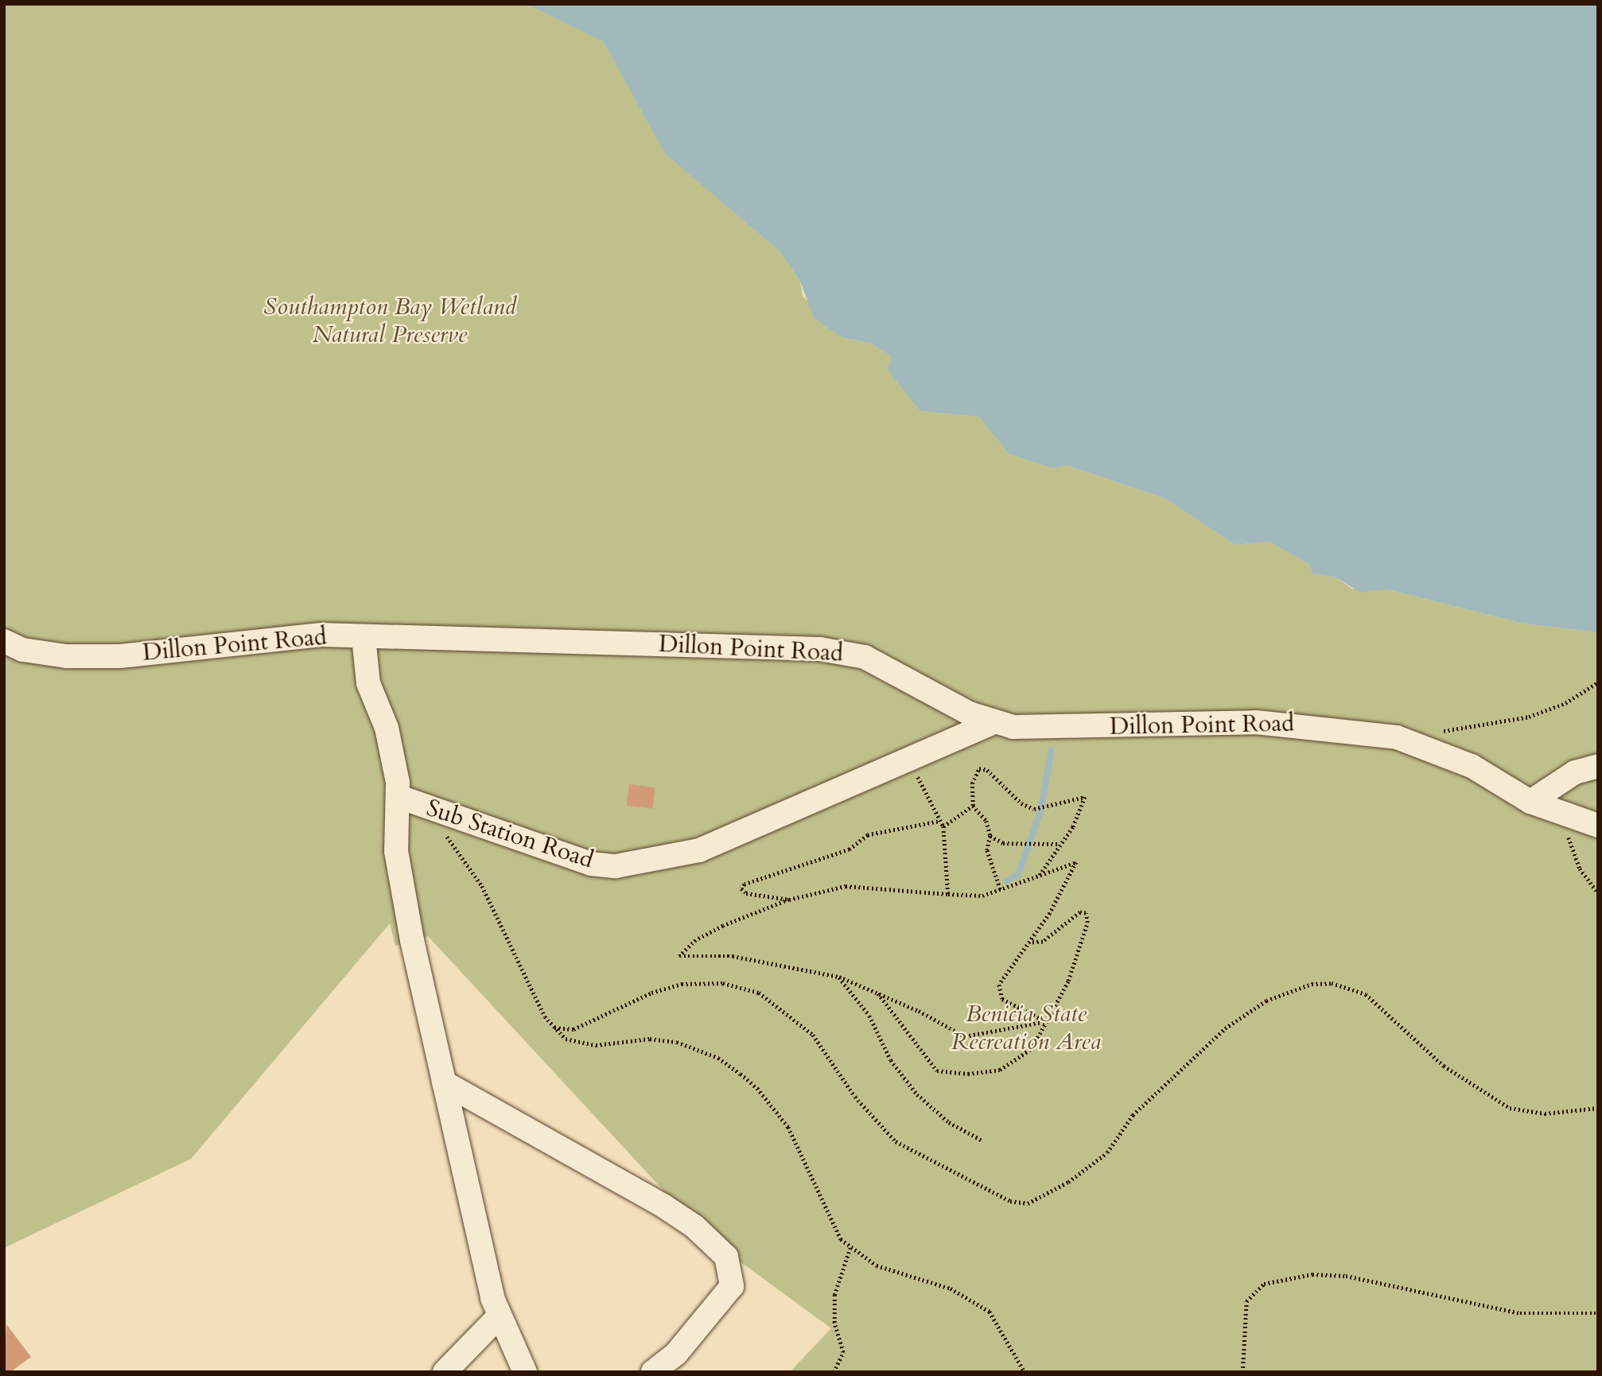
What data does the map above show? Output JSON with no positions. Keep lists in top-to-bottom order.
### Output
{
  "streets": {
    "street": ["Dillon Point Road", "Sub Station Road"]
  },
  "crossings": [
    ["Dillon Point Road", "Sub Station Road"]
  ],
  "parks": ["Southampton Bay Wetland Natural Preserve", "Benicia State Recreation Area"]
}
